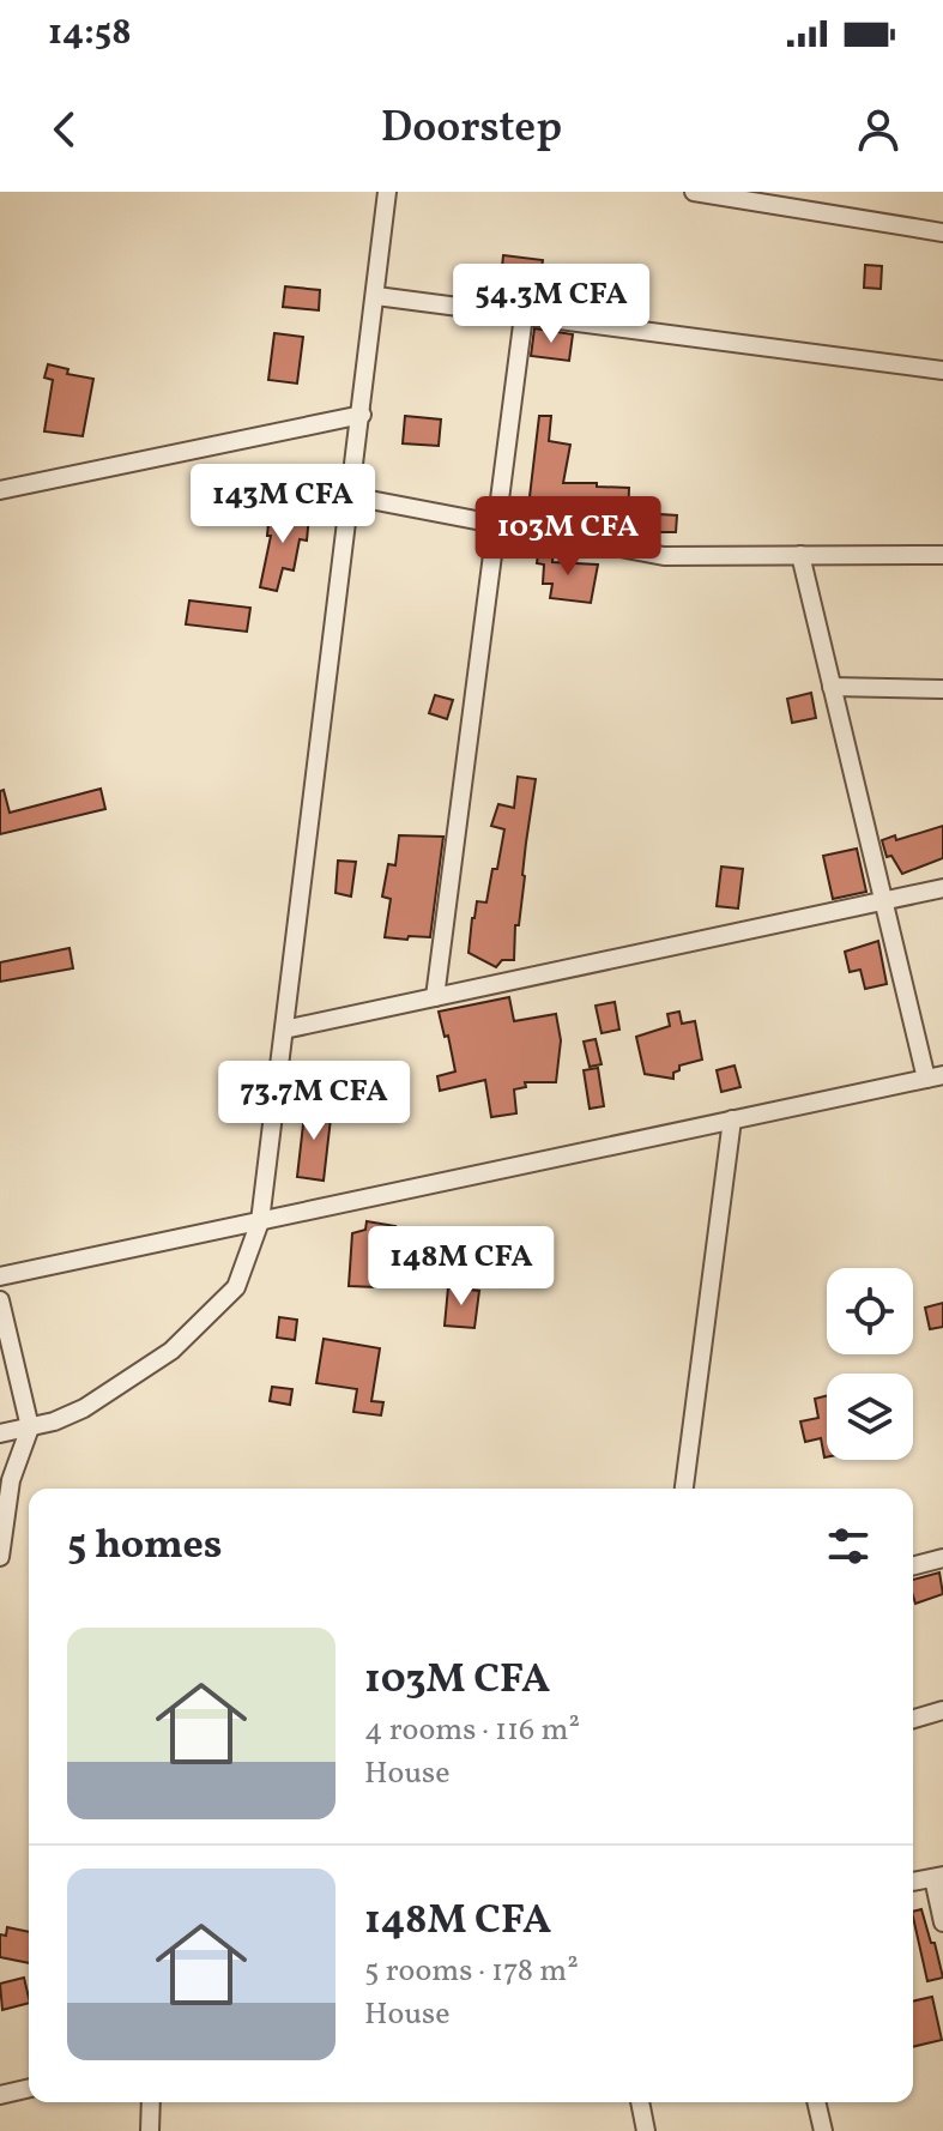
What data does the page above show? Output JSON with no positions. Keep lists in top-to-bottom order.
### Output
{
  "page": {
    "status": "14:58",
    "header": "Doorstep",
    "price": [
      "54.3M CFA",
      "143M CFA",
      "103M CFA",
      "73.7M CFA",
      "148M CFA"
    ],
    "heading": "5 homes",
    "list": [
      {
        "name": "103M CFA",
        "note": "4 rooms · 116 m² · House"
      },
      {
        "name": "148M CFA",
        "note": "5 rooms · 178 m² · House"
      }
    ]
  }
}
